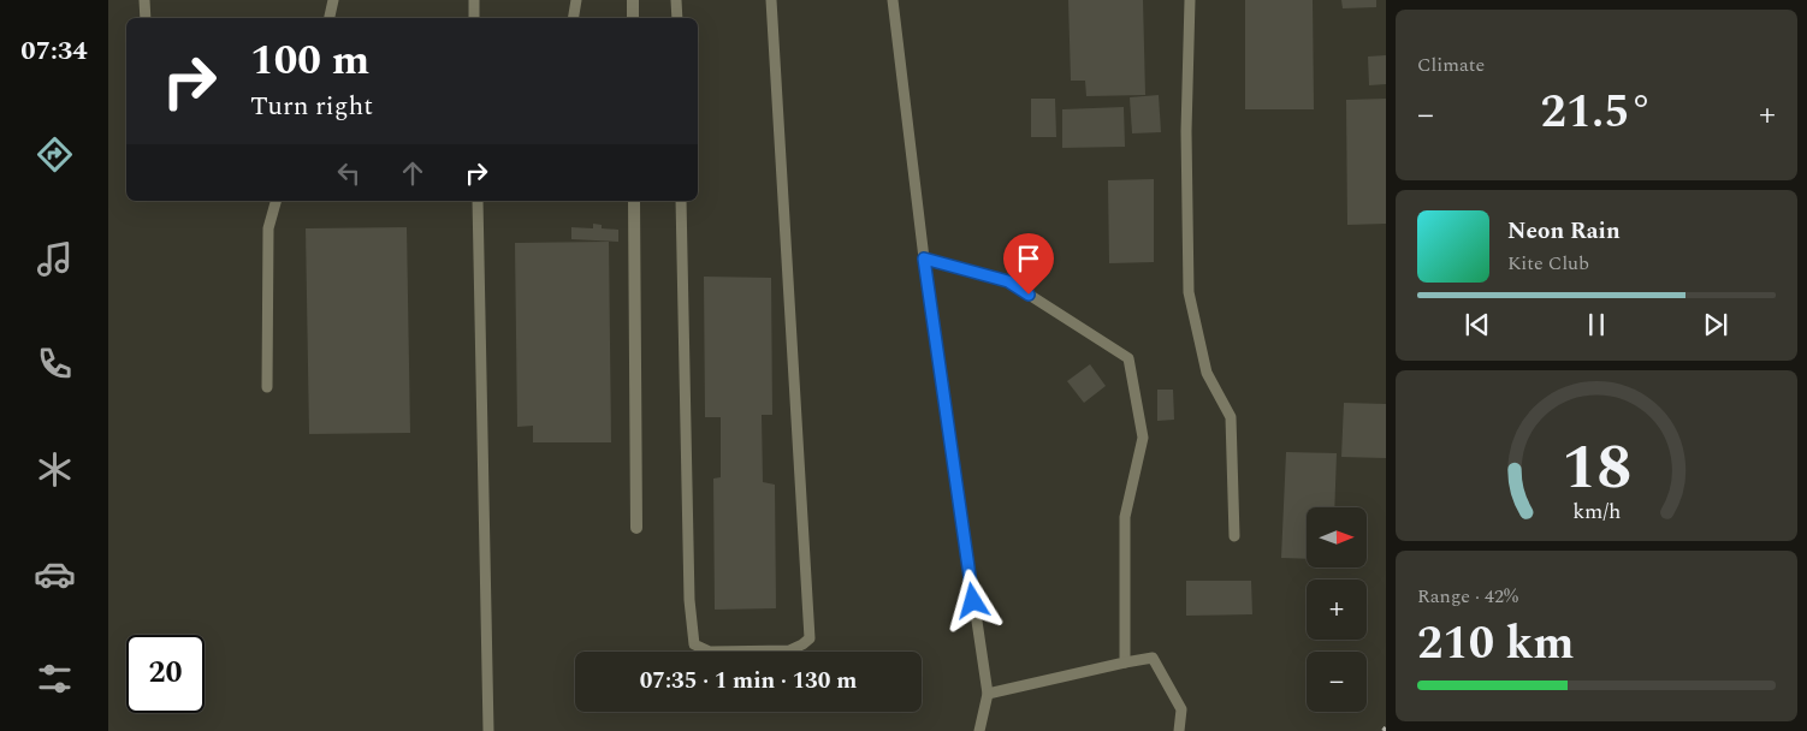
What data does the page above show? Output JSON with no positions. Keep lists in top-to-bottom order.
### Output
{
  "north": "right",
  "page": {
    "tabs": "07:34",
    "tile": [
      "Climate",
      ["Range · 42%", "210 km"]
    ],
    "turn": ["100 m", "Turn right"],
    "heat": ["−", "21.5°", "+"],
    "song": ["Neon Rain", "Kite Club"],
    "map_buttons": ["+", "−"],
    "limit": "20",
    "trip": "07:35 · 1 min · 130 m",
    "gauge": ["18", "km/h"]
  }
}
